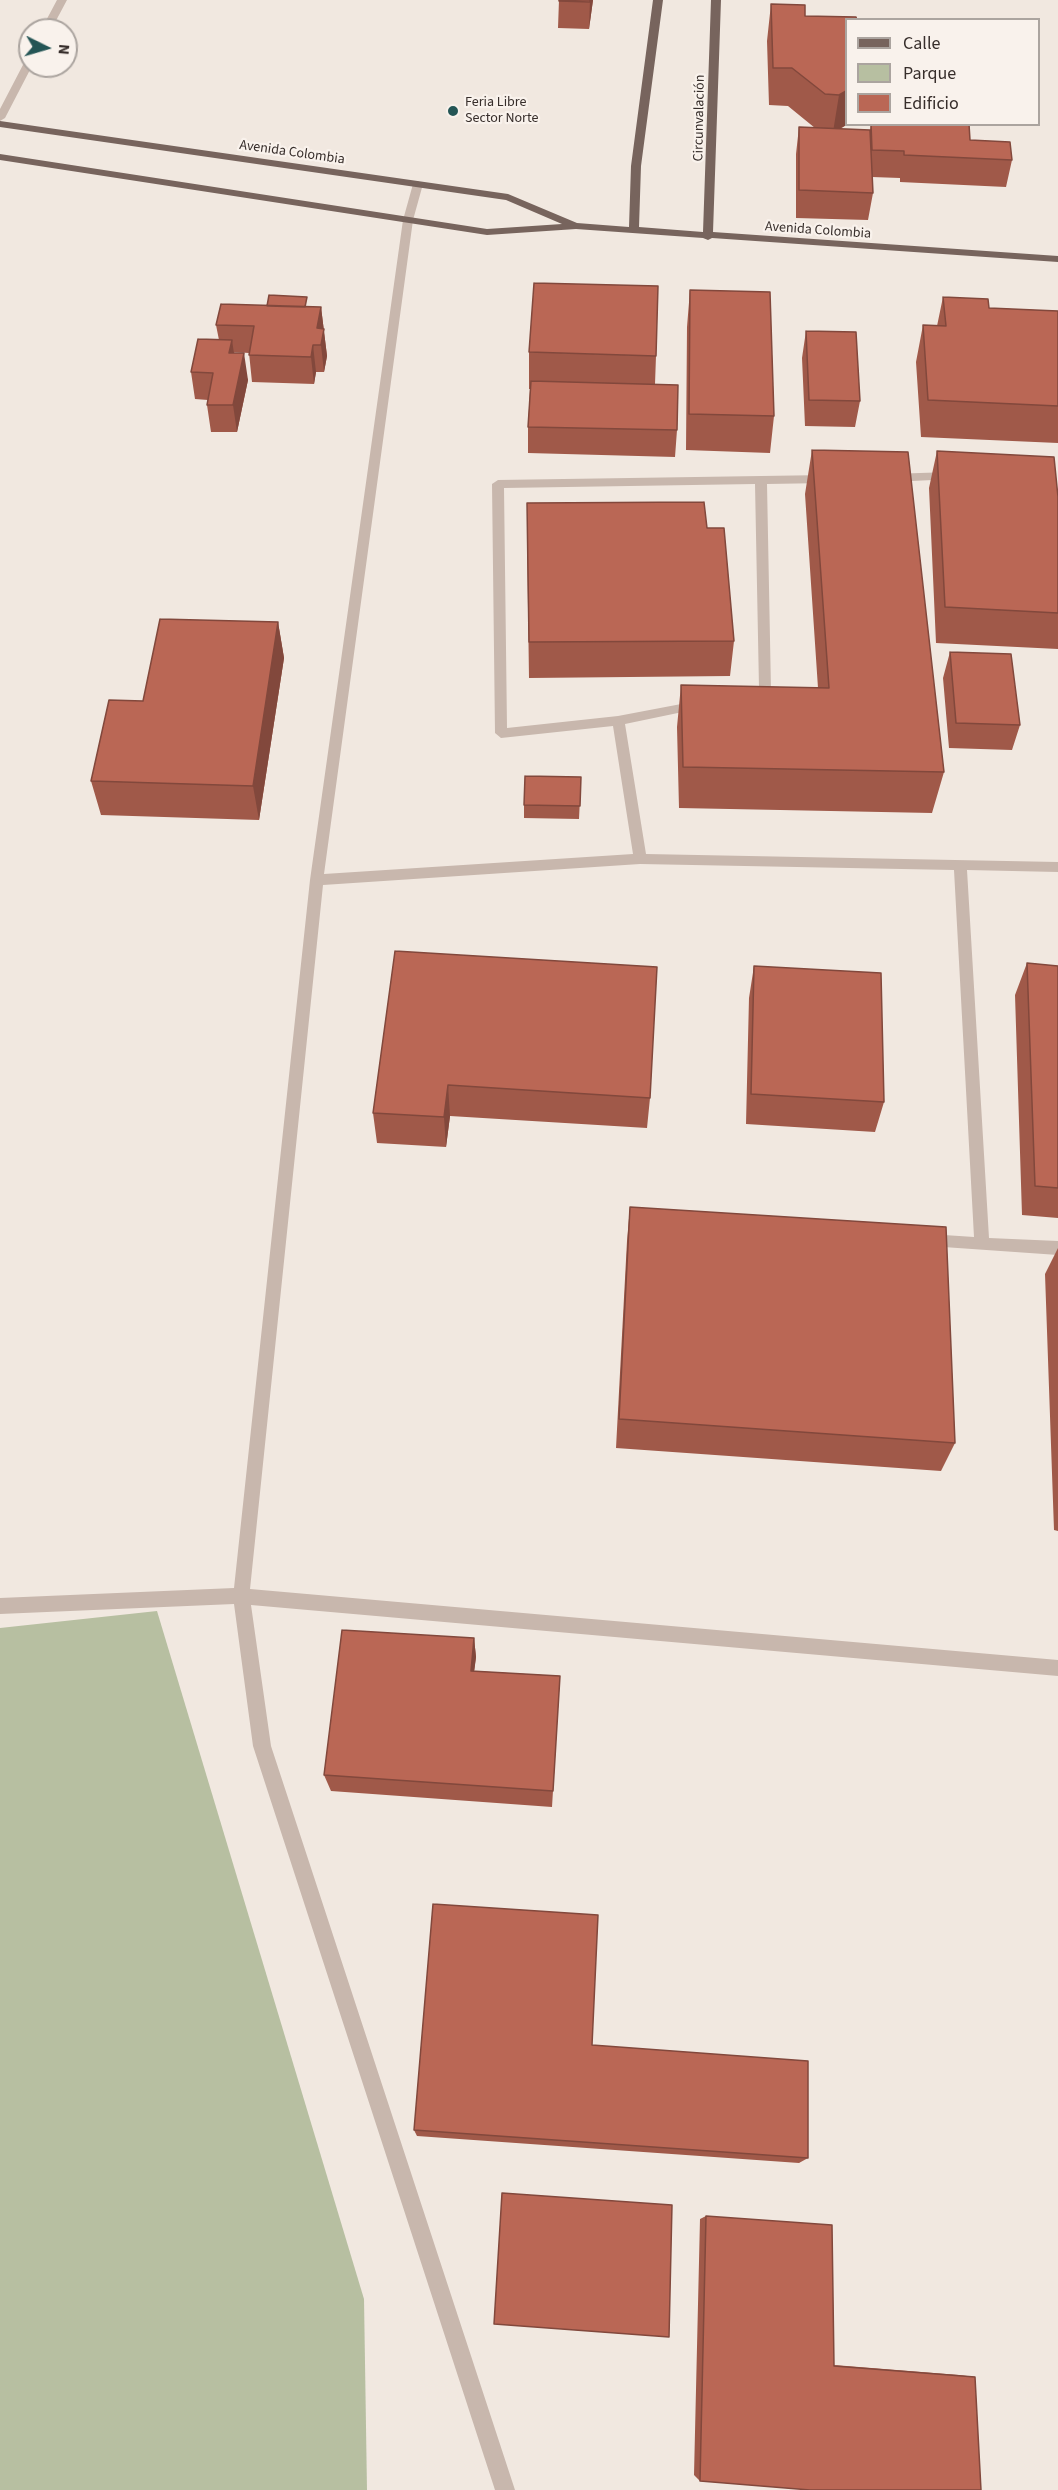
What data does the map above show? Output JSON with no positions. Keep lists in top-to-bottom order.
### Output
{
  "streets": {
    "main road": ["Circunvalación", "Avenida Colombia"]
  },
  "crossings": [
    ["Circunvalación", "Avenida Colombia"]
  ],
  "places": ["Feria Libre Sector Norte"],
  "legend": ["Calle", "Parque", "Edificio"],
  "north": "right"
}
